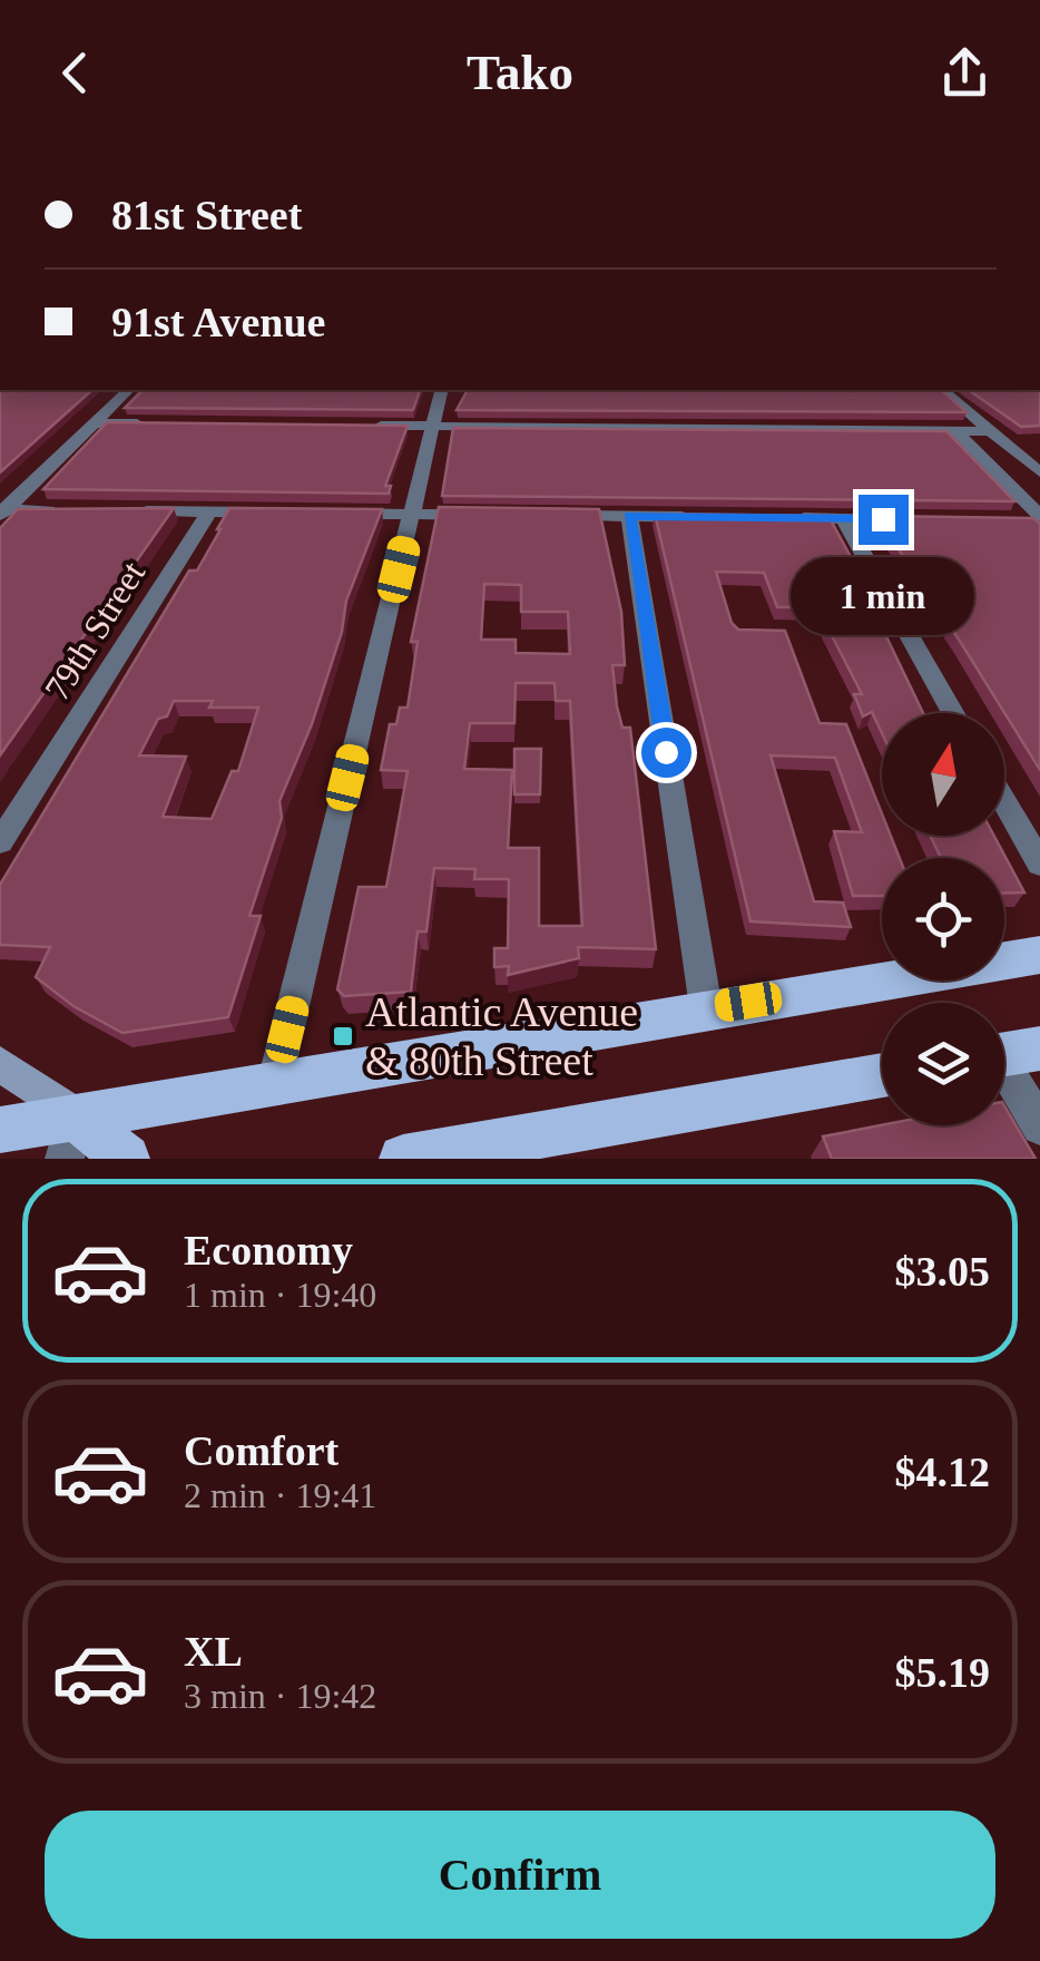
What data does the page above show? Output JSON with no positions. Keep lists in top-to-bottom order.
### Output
{
  "streets": {
    "street": ["79th Street"]
  },
  "places": {
    "transit": ["Atlantic Avenue & 80th Street"]
  },
  "north": "top",
  "page": {
    "header": "Tako",
    "banner": ["81st Street", "91st Avenue"],
    "bubble": "1 min",
    "list": [
      {
        "name": "Economy",
        "note": "1 min · 19:40",
        "value": "$3.05"
      },
      {
        "name": "Comfort",
        "note": "2 min · 19:41",
        "value": "$4.12"
      },
      {
        "name": "XL",
        "note": "3 min · 19:42",
        "value": "$5.19"
      }
    ],
    "buttons": "Confirm"
  }
}
